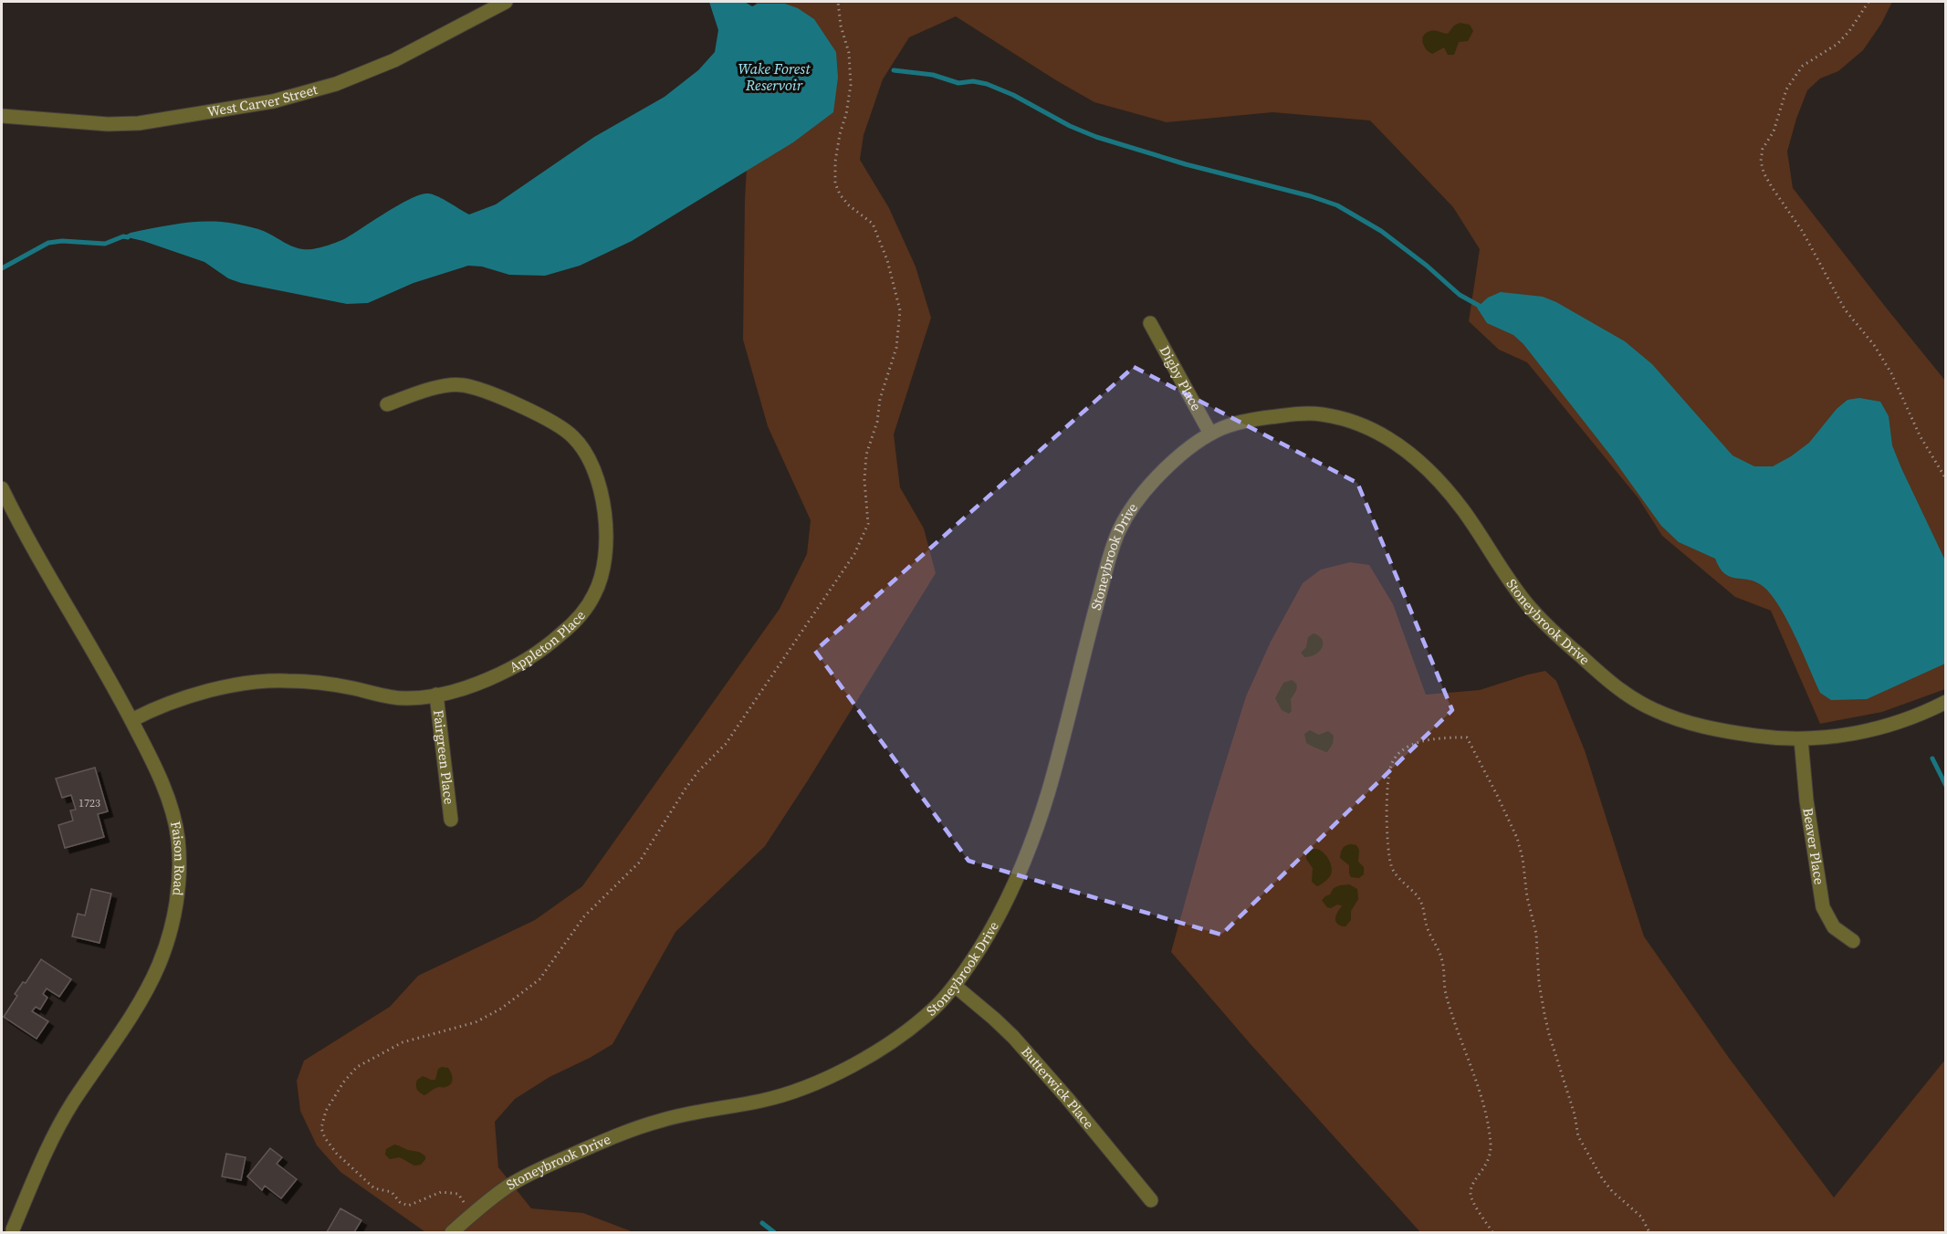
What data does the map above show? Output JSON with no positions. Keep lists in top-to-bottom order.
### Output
{
  "streets": {
    "street": [
      "West Carver Street",
      "Digby Place",
      "Stoneybrook Drive",
      "Appleton Place",
      "Fairgreen Place",
      "Beaver Place",
      "Faison Road",
      "Butterwick Place"
    ]
  },
  "crossings": [
    ["Digby Place", "Stoneybrook Drive"],
    ["Stoneybrook Drive", "Beaver Place"],
    ["Stoneybrook Drive", "Butterwick Place"],
    ["Appleton Place", "Fairgreen Place"],
    ["Appleton Place", "Faison Road"]
  ],
  "water": ["Wake Forest Reservoir"],
  "house_numbers": ["1723"]
}
